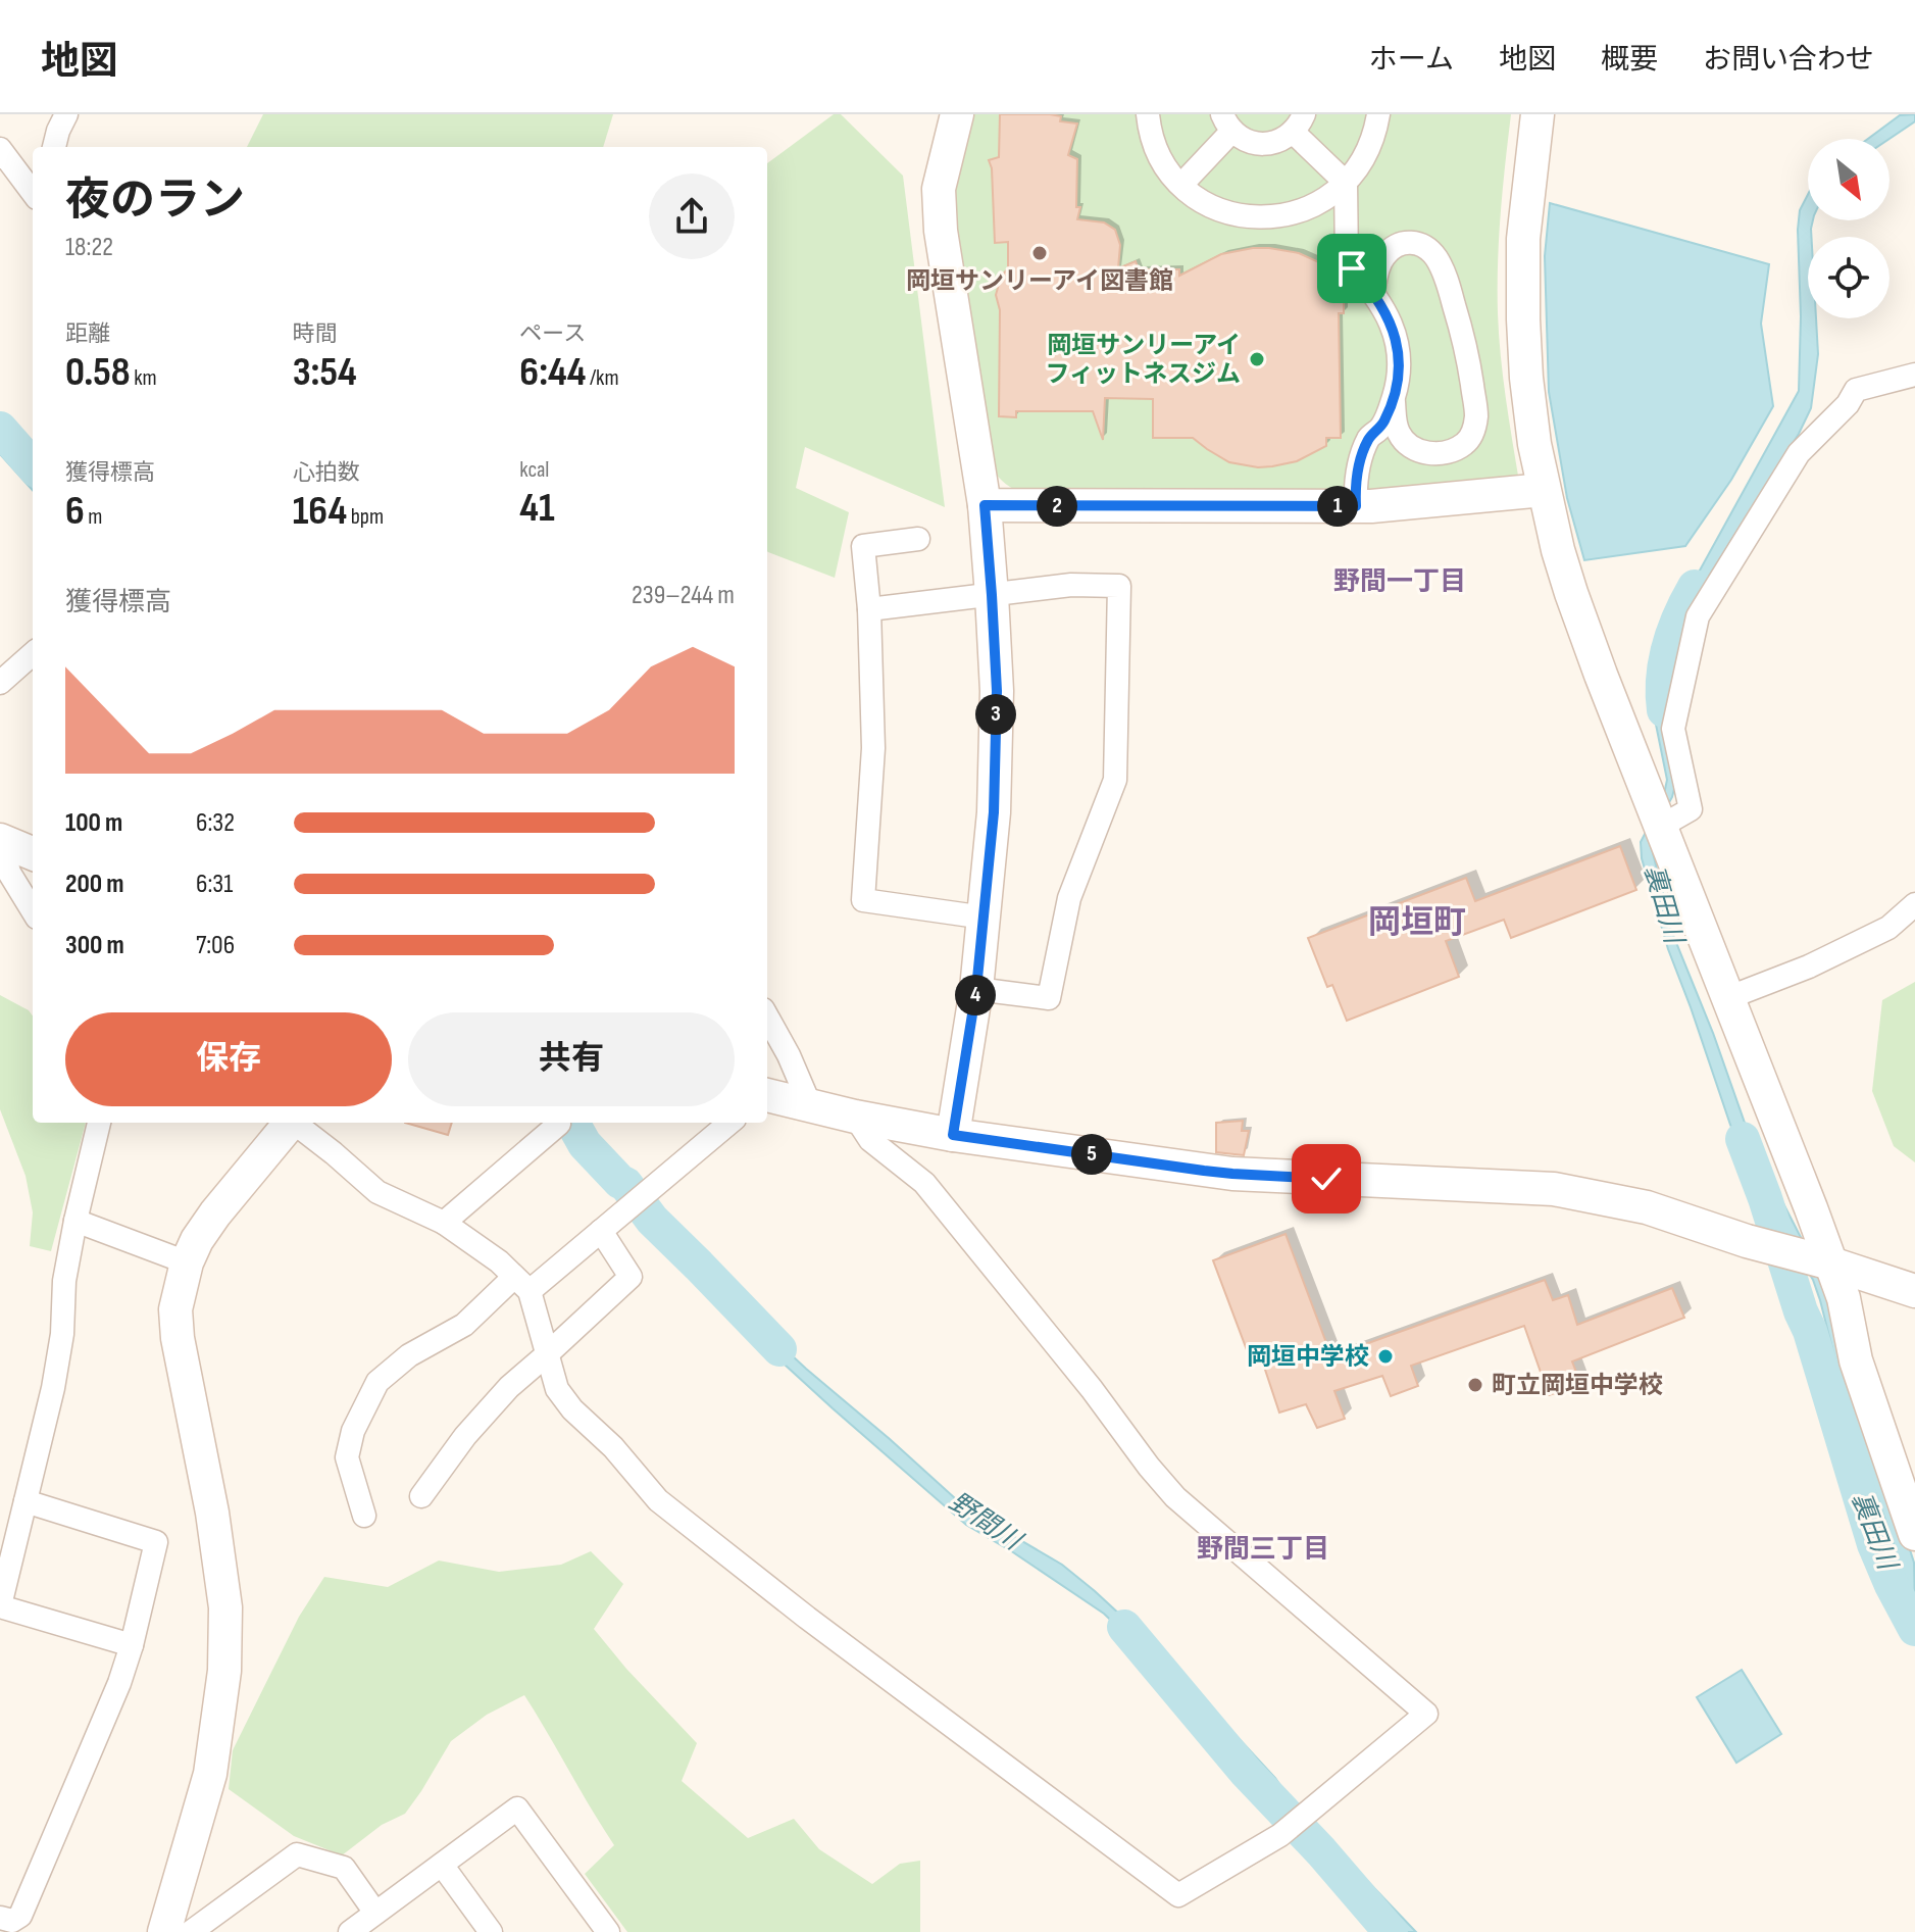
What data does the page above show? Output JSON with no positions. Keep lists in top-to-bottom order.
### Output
{
  "districts": ["野間一丁目", "岡垣町", "野間三丁目"],
  "water": ["裏田川", "野間川"],
  "places": [
    "岡垣サンリーアイ図書館",
    "岡垣サンリーアイ フィットネスジム",
    "岡垣中学校",
    "町立岡垣中学校"
  ],
  "north": "bottom right",
  "page": {
    "header": "地図",
    "nav": [
      "ホーム",
      "地図",
      "概要",
      "お問い合わせ"
    ],
    "heading": ["夜のラン", "18:22"],
    "stats": [
      ["距離", "0.58 km"],
      ["時間", "3:54"],
      ["ペース", "6:44 /km"],
      ["獲得標高", "6 m"],
      ["心拍数", "164 bpm"],
      ["kcal", "41"]
    ],
    "pins": [
      "1",
      "2",
      "3",
      "4",
      "5"
    ],
    "chart": ["獲得標高", "239–244 m"],
    "list": [
      {
        "name": "100 m",
        "note": "6:32"
      },
      {
        "name": "200 m",
        "note": "6:31"
      },
      {
        "name": "300 m",
        "note": "7:06"
      }
    ],
    "buttons": ["保存", "共有"]
  }
}
